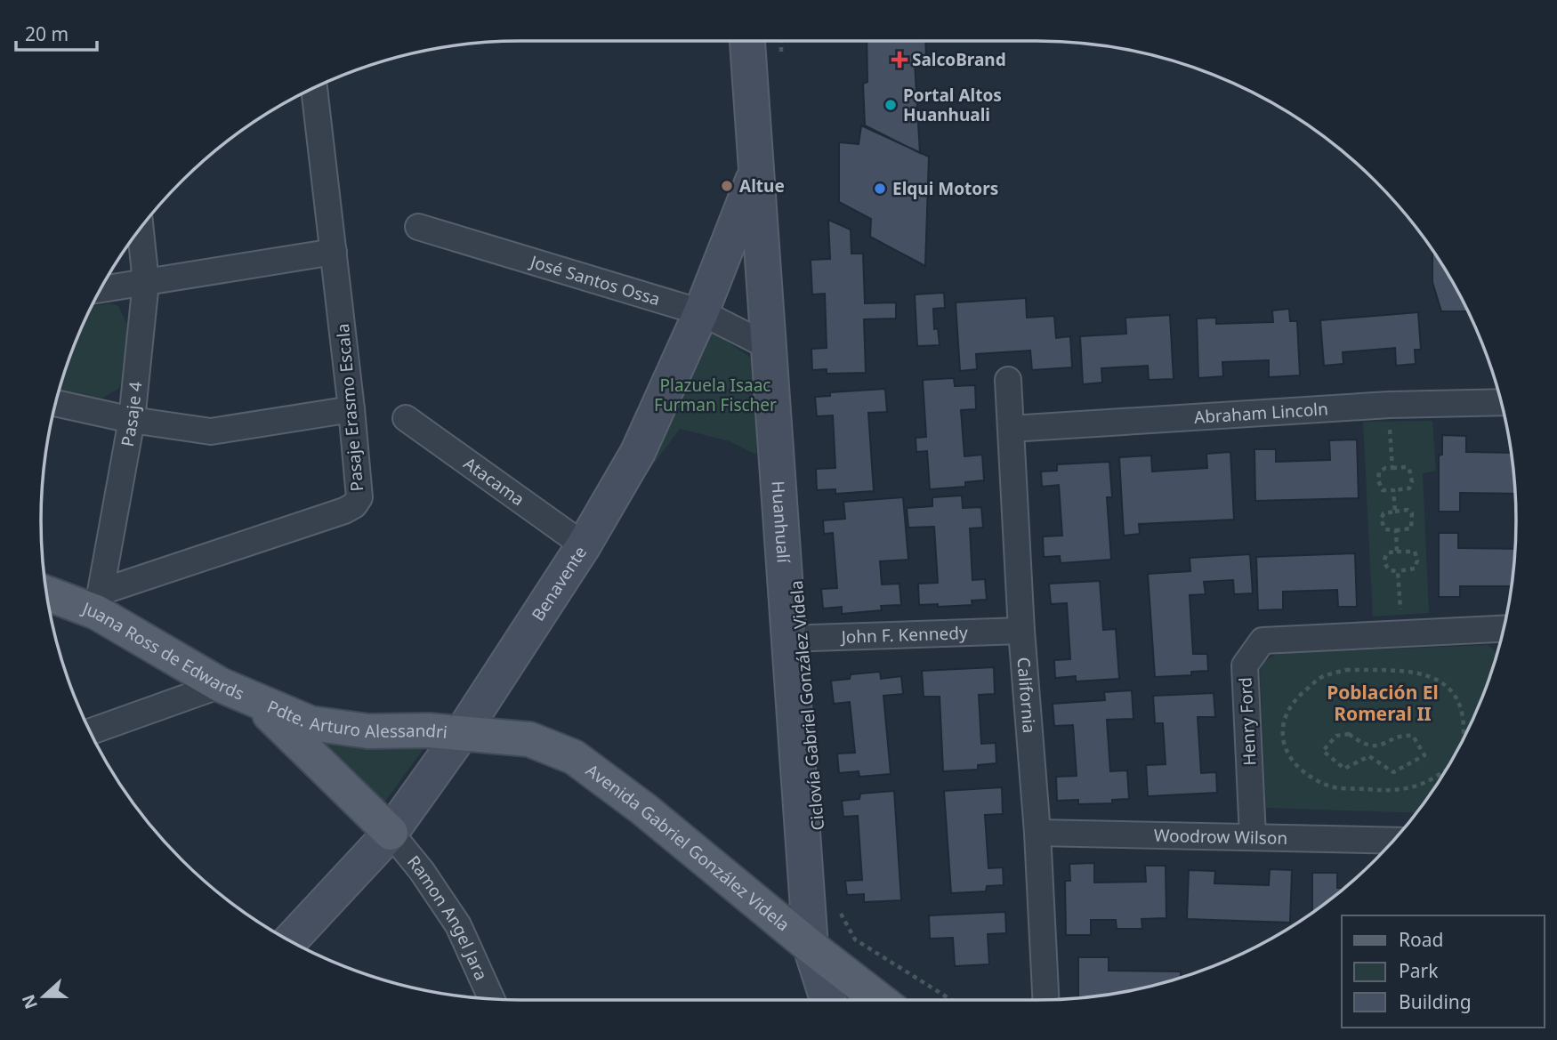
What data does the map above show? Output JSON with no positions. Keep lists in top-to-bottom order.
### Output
{
  "streets": {
    "main road": [
      "Huanhualí",
      "Benavente",
      "Juana Ross de Edwards",
      "Pdte. Arturo Alessandri",
      "Avenida Gabriel González Videla"
    ],
    "street": [
      "José Santos Ossa",
      "Pasaje Erasmo Escala",
      "Abraham Lincoln",
      "Pasaje 4",
      "Atacama",
      "John F. Kennedy",
      "California",
      "Henry Ford",
      "Woodrow Wilson",
      "Ramon Angel Jara"
    ]
  },
  "crossings": [
    ["José Santos Ossa", "Huanhualí"],
    ["José Santos Ossa", "Benavente"],
    ["Pasaje Erasmo Escala", "Pasaje 4"],
    ["Pasaje Erasmo Escala", "Juana Ross de Edwards"],
    ["Abraham Lincoln", "California"],
    ["Pasaje 4", "Juana Ross de Edwards"],
    ["Atacama", "Benavente"],
    ["Huanhualí", "Benavente"],
    ["Huanhualí", "John F. Kennedy"],
    ["Huanhualí", "Avenida Gabriel González Videla"],
    ["Benavente", "Pdte. Arturo Alessandri"],
    ["Benavente", "Avenida Gabriel González Videla"],
    ["Benavente", "Ramon Angel Jara"],
    ["John F. Kennedy", "California"],
    ["Juana Ross de Edwards", "Pdte. Arturo Alessandri"],
    ["California", "Woodrow Wilson"],
    ["Pdte. Arturo Alessandri", "Avenida Gabriel González Videla"],
    ["Henry Ford", "Woodrow Wilson"]
  ],
  "districts": ["Población El Romeral II"],
  "parks": ["Plazuela Isaac Furman Fischer"],
  "places": {
    "health": ["SalcoBrand"],
    "other": ["Portal Altos Huanhuali", "Altue", "Elqui Motors"]
  },
  "legend": ["Road", "Park", "Building"],
  "scale_bar": "20 m",
  "north": "left"
}
